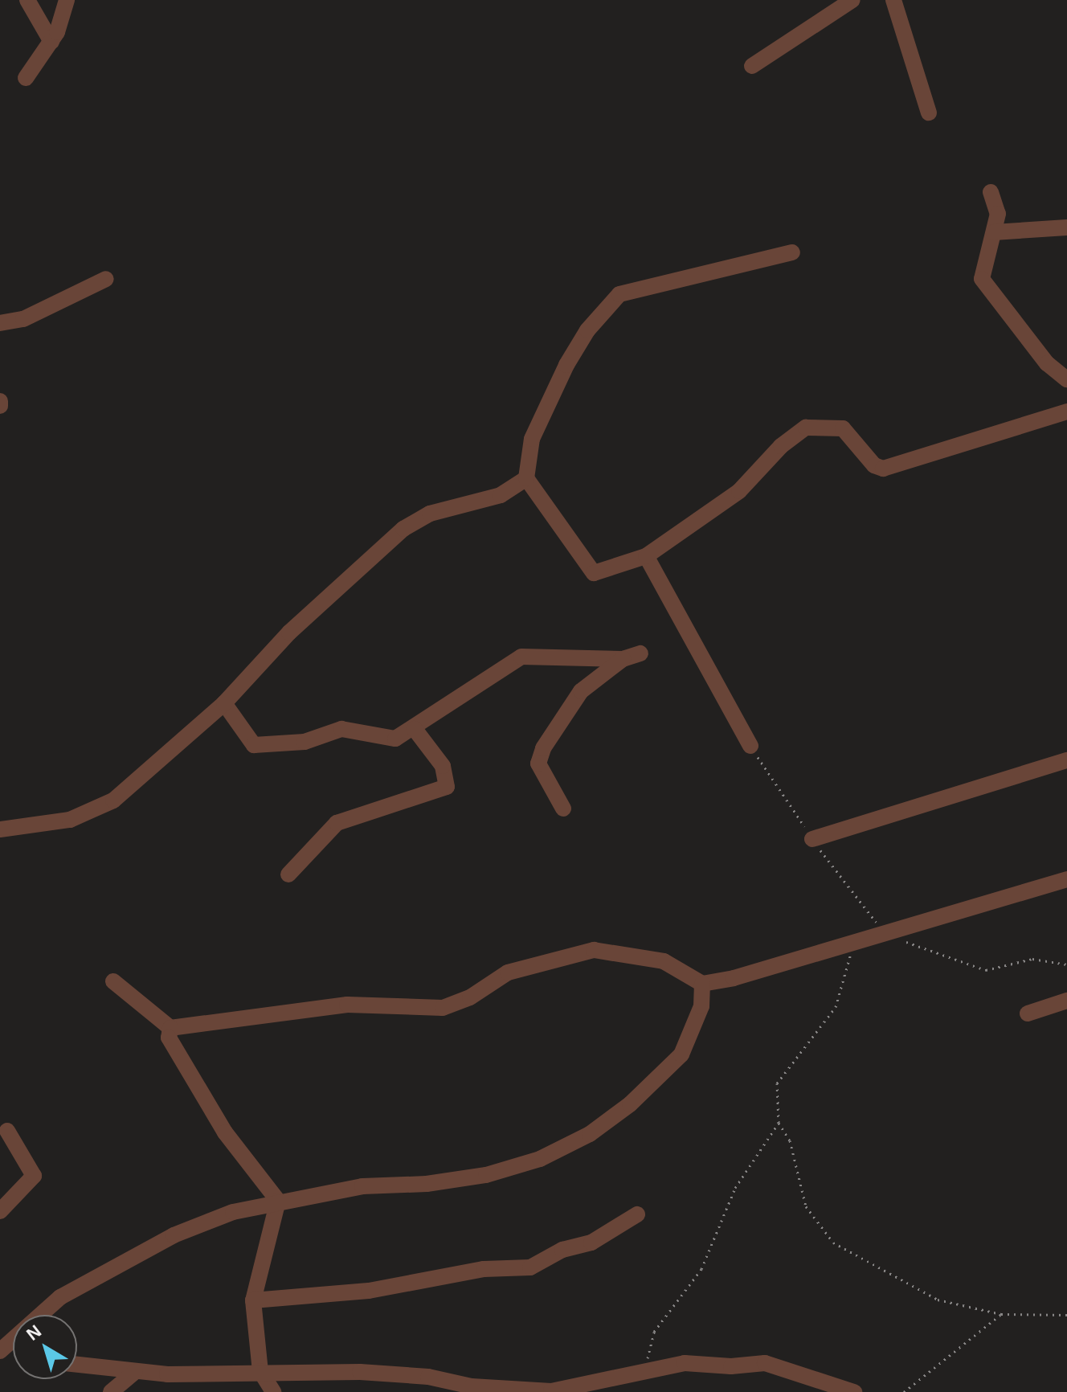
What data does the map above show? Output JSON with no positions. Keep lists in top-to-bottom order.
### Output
{
  "north": "top left"
}
